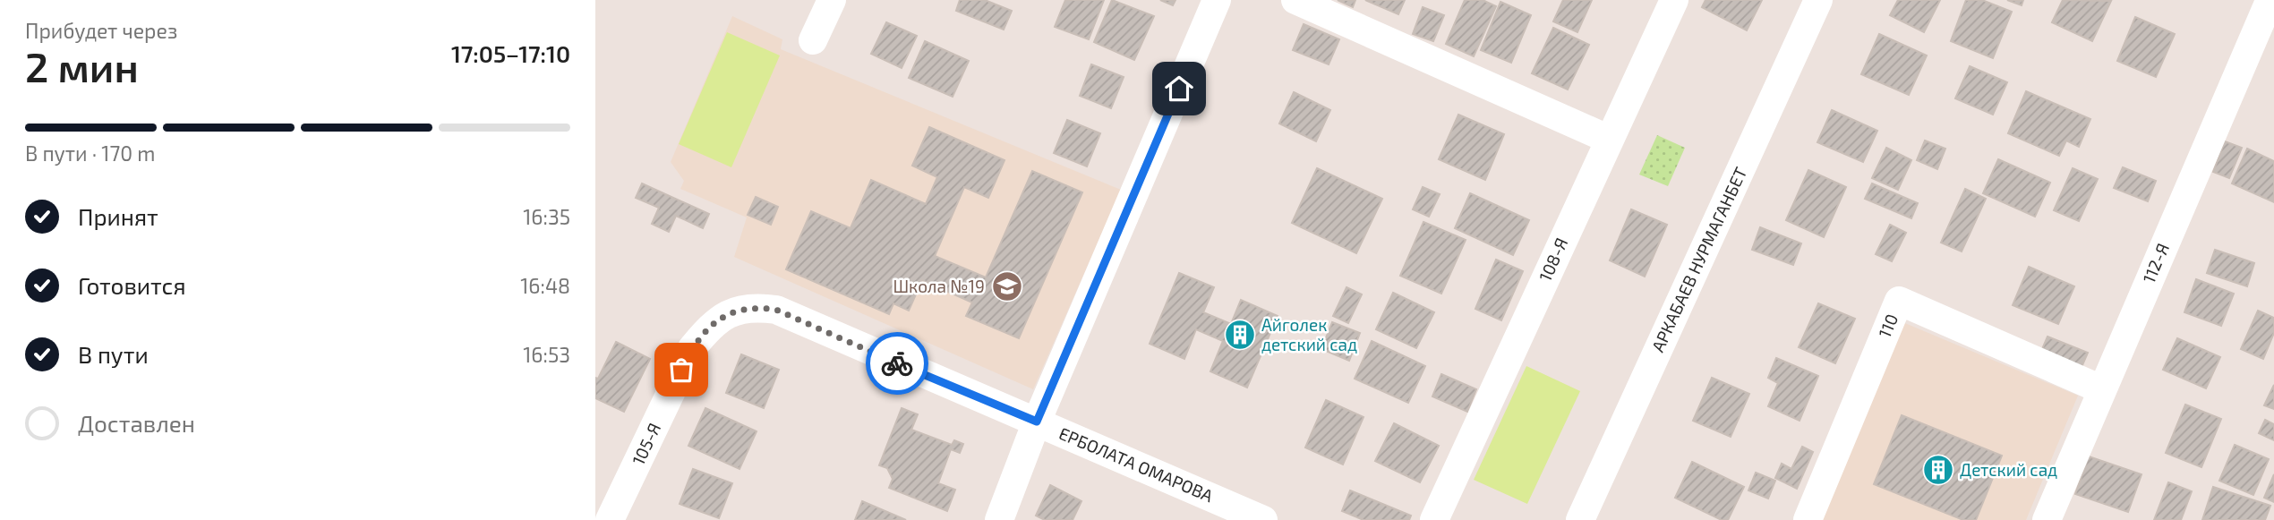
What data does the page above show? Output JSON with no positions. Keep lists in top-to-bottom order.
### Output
{
  "streets": {
    "street": [
      "108-Я",
      "АРКАБАЕВ НУРМАГАНБЕТ",
      "112-Я",
      "110",
      "105-Я",
      "ЕРБОЛАТА ОМАРОВА"
    ]
  },
  "crossings": [
    ["112-Я", "110"],
    ["105-Я", "ЕРБОЛАТА ОМАРОВА"]
  ],
  "places": {
    "school or university": ["Школа №19"],
    "building": ["Айголек детский сад", "Детский сад"]
  },
  "page": {
    "heading": ["2 мин", "Прибудет через", "17:05–17:10"],
    "bar": "В пути · 170 m",
    "list": [
      ["Принят", "16:35"],
      ["Готовится", "16:48"],
      ["В пути", "16:53"],
      "Доставлен"
    ]
  }
}
